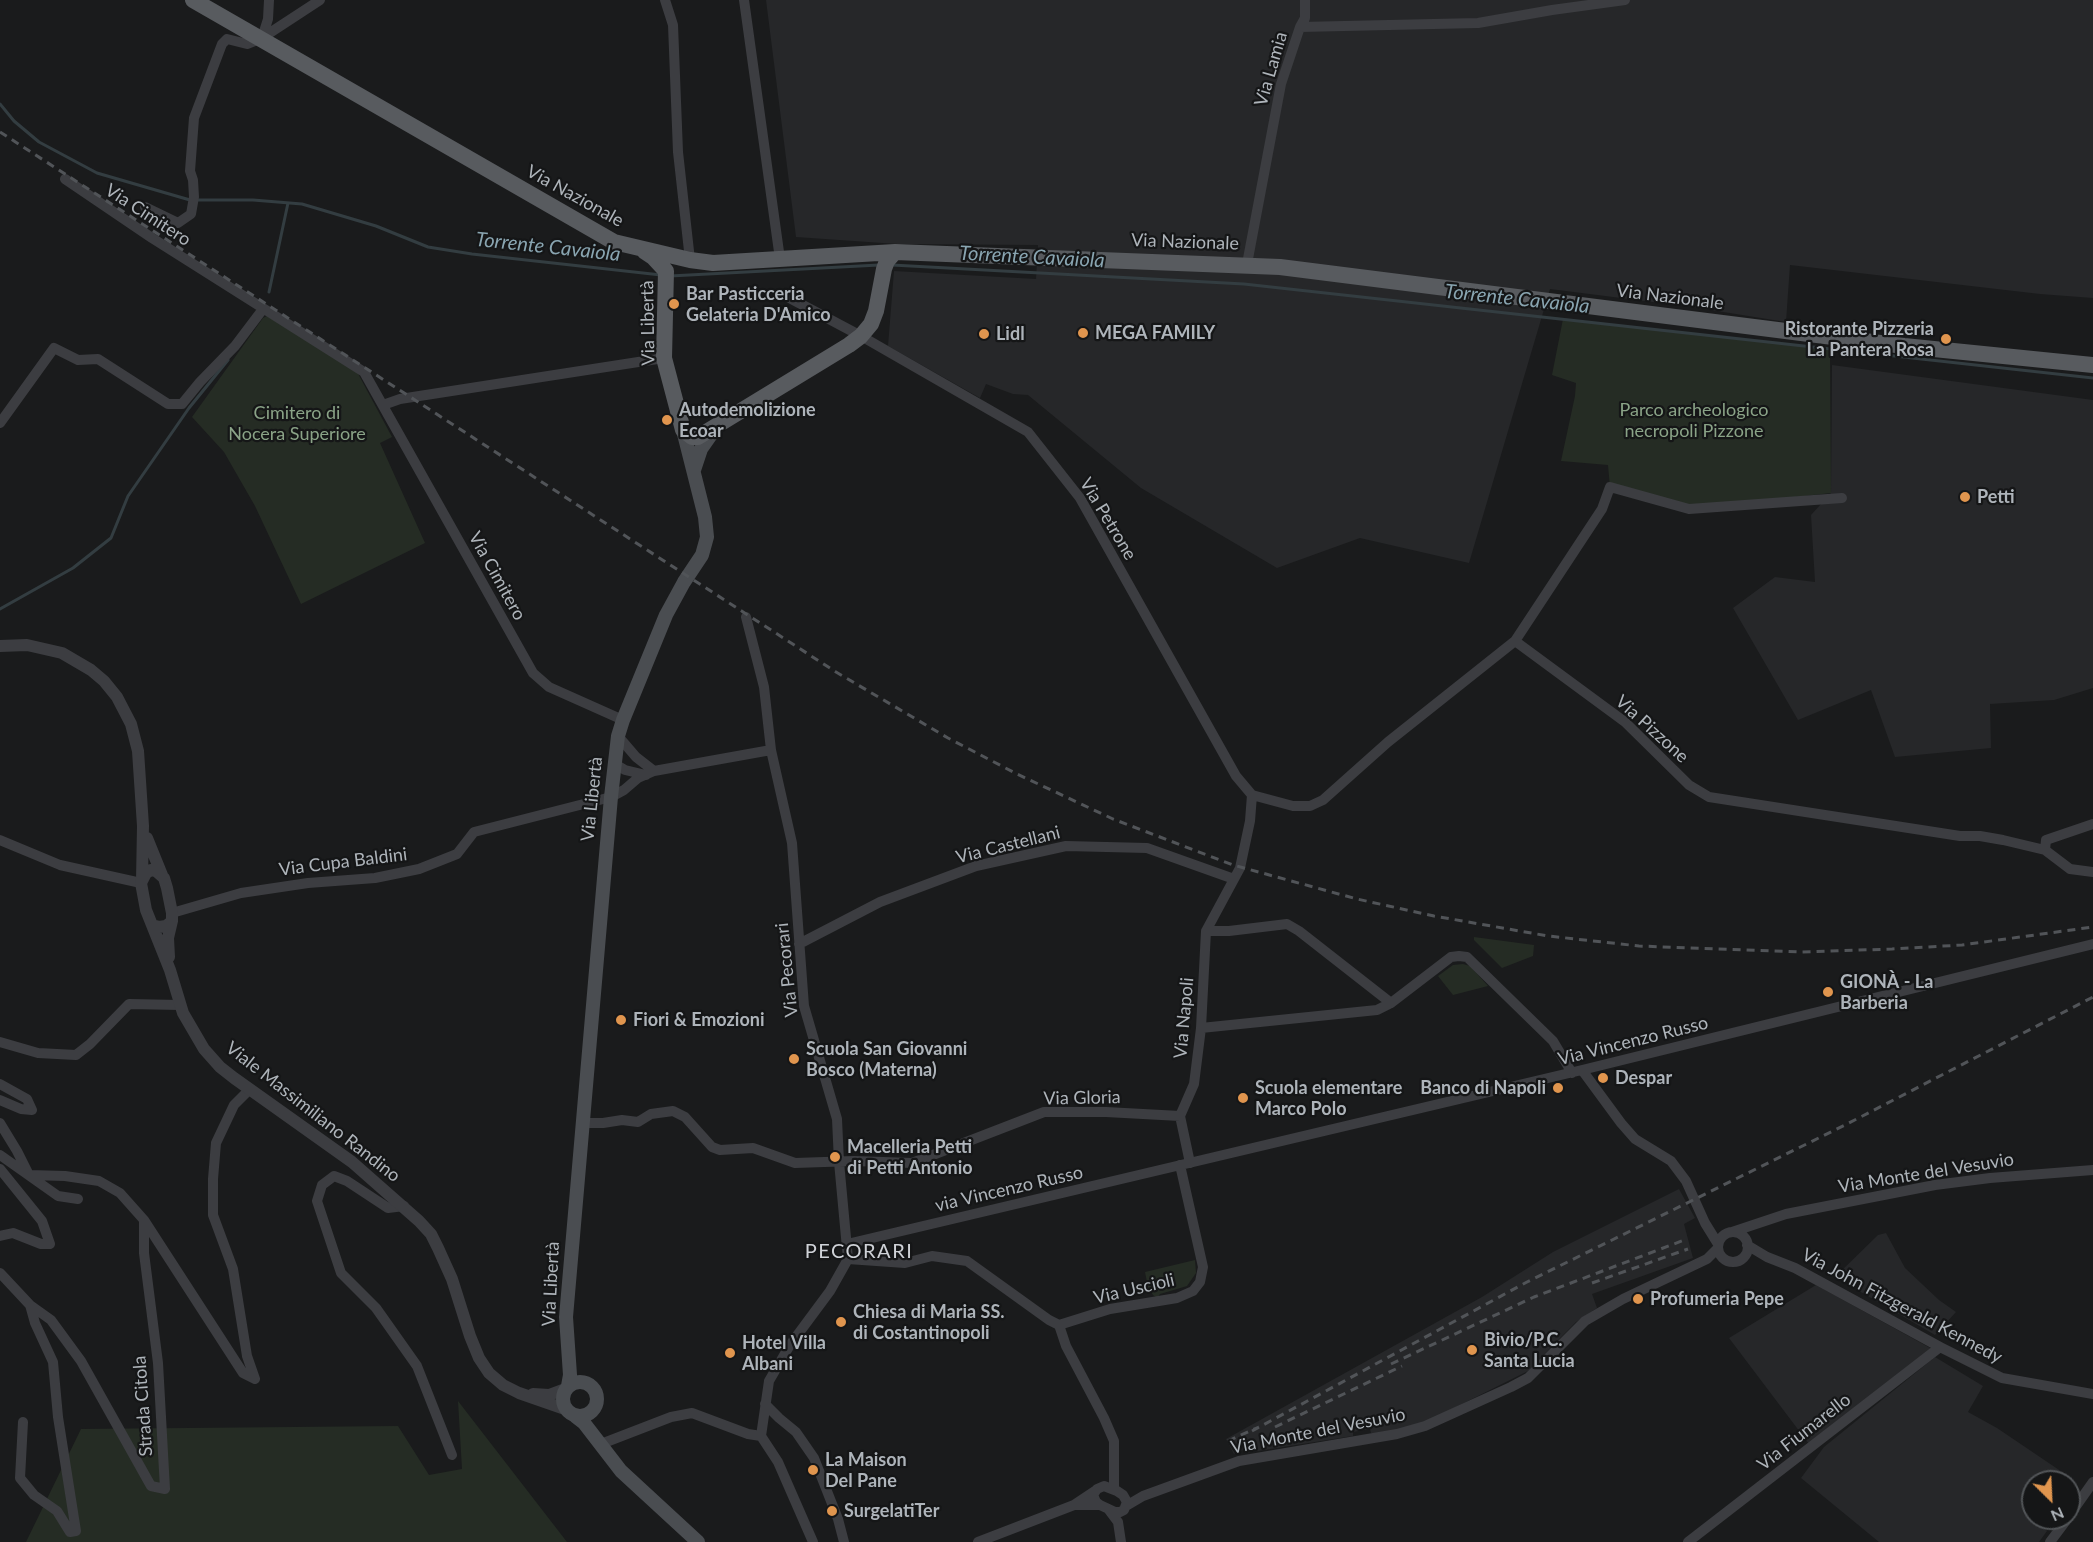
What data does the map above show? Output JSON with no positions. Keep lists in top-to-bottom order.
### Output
{
  "streets": {
    "main road": ["Via Nazionale", "Via Libertà"],
    "street": [
      "Via Lamia",
      "Via Cimitero",
      "Via Petrone",
      "Via Pizzone",
      "Via Castellani",
      "Via Cupa Baldini",
      "Via Pecorari",
      "Via Napoli",
      "Via Vincenzo Russo",
      "Via Gloria",
      "Viale Massimiliano Randino",
      "Via Monte del Vesuvio",
      "via Vincenzo Russo",
      "Via Uscioli",
      "Via John Fitzgerald Kennedy",
      "Strada Citola",
      "Via Fiumarello"
    ]
  },
  "crossings": [
    ["Via Lamia", "Via Nazionale"],
    ["Via Nazionale", "Via Libertà"],
    ["Via Cimitero", "Via Libertà"],
    ["Via Libertà", "Via Cupa Baldini"],
    ["Via Libertà", "Via Gloria"],
    ["Via Libertà", "Viale Massimiliano Randino"],
    ["Via Castellani", "Via Pecorari"],
    ["Via Castellani", "Via Napoli"],
    ["Via Pecorari", "Via Gloria"],
    ["Via Pecorari", "via Vincenzo Russo"],
    ["Via Napoli", "Via Gloria"],
    ["Via Vincenzo Russo", "via Vincenzo Russo"],
    ["Via Vincenzo Russo", "Via Uscioli"],
    ["Via Monte del Vesuvio", "Via John Fitzgerald Kennedy"],
    ["via Vincenzo Russo", "Via Uscioli"],
    ["Via John Fitzgerald Kennedy", "Via Fiumarello"]
  ],
  "districts": ["PECORARI"],
  "water": ["Torrente Cavaiola"],
  "parks": ["Parco archeologico necropoli Pizzone", "Cimitero di Nocera Superiore"],
  "places": [
    "Bar Pasticceria Gelateria D'Amico",
    "MEGA FAMILY",
    "Lidl",
    "Ristorante Pizzeria La Pantera Rosa",
    "Autodemolizione Ecoar",
    "Petti",
    "GIONÀ - La Barberia",
    "Fiori & Emozioni",
    "Scuola San Giovanni Bosco (Materna)",
    "Despar",
    "Banco di Napoli",
    "Scuola elementare Marco Polo",
    "Macelleria Petti di Petti Antonio",
    "Profumeria Pepe",
    "Chiesa di Maria SS. di Costantinopoli",
    "Bivio/P.C. Santa Lucia",
    "Hotel Villa Albani",
    "La Maison Del Pane",
    "SurgelatiTer"
  ],
  "north": "bottom right"
}
